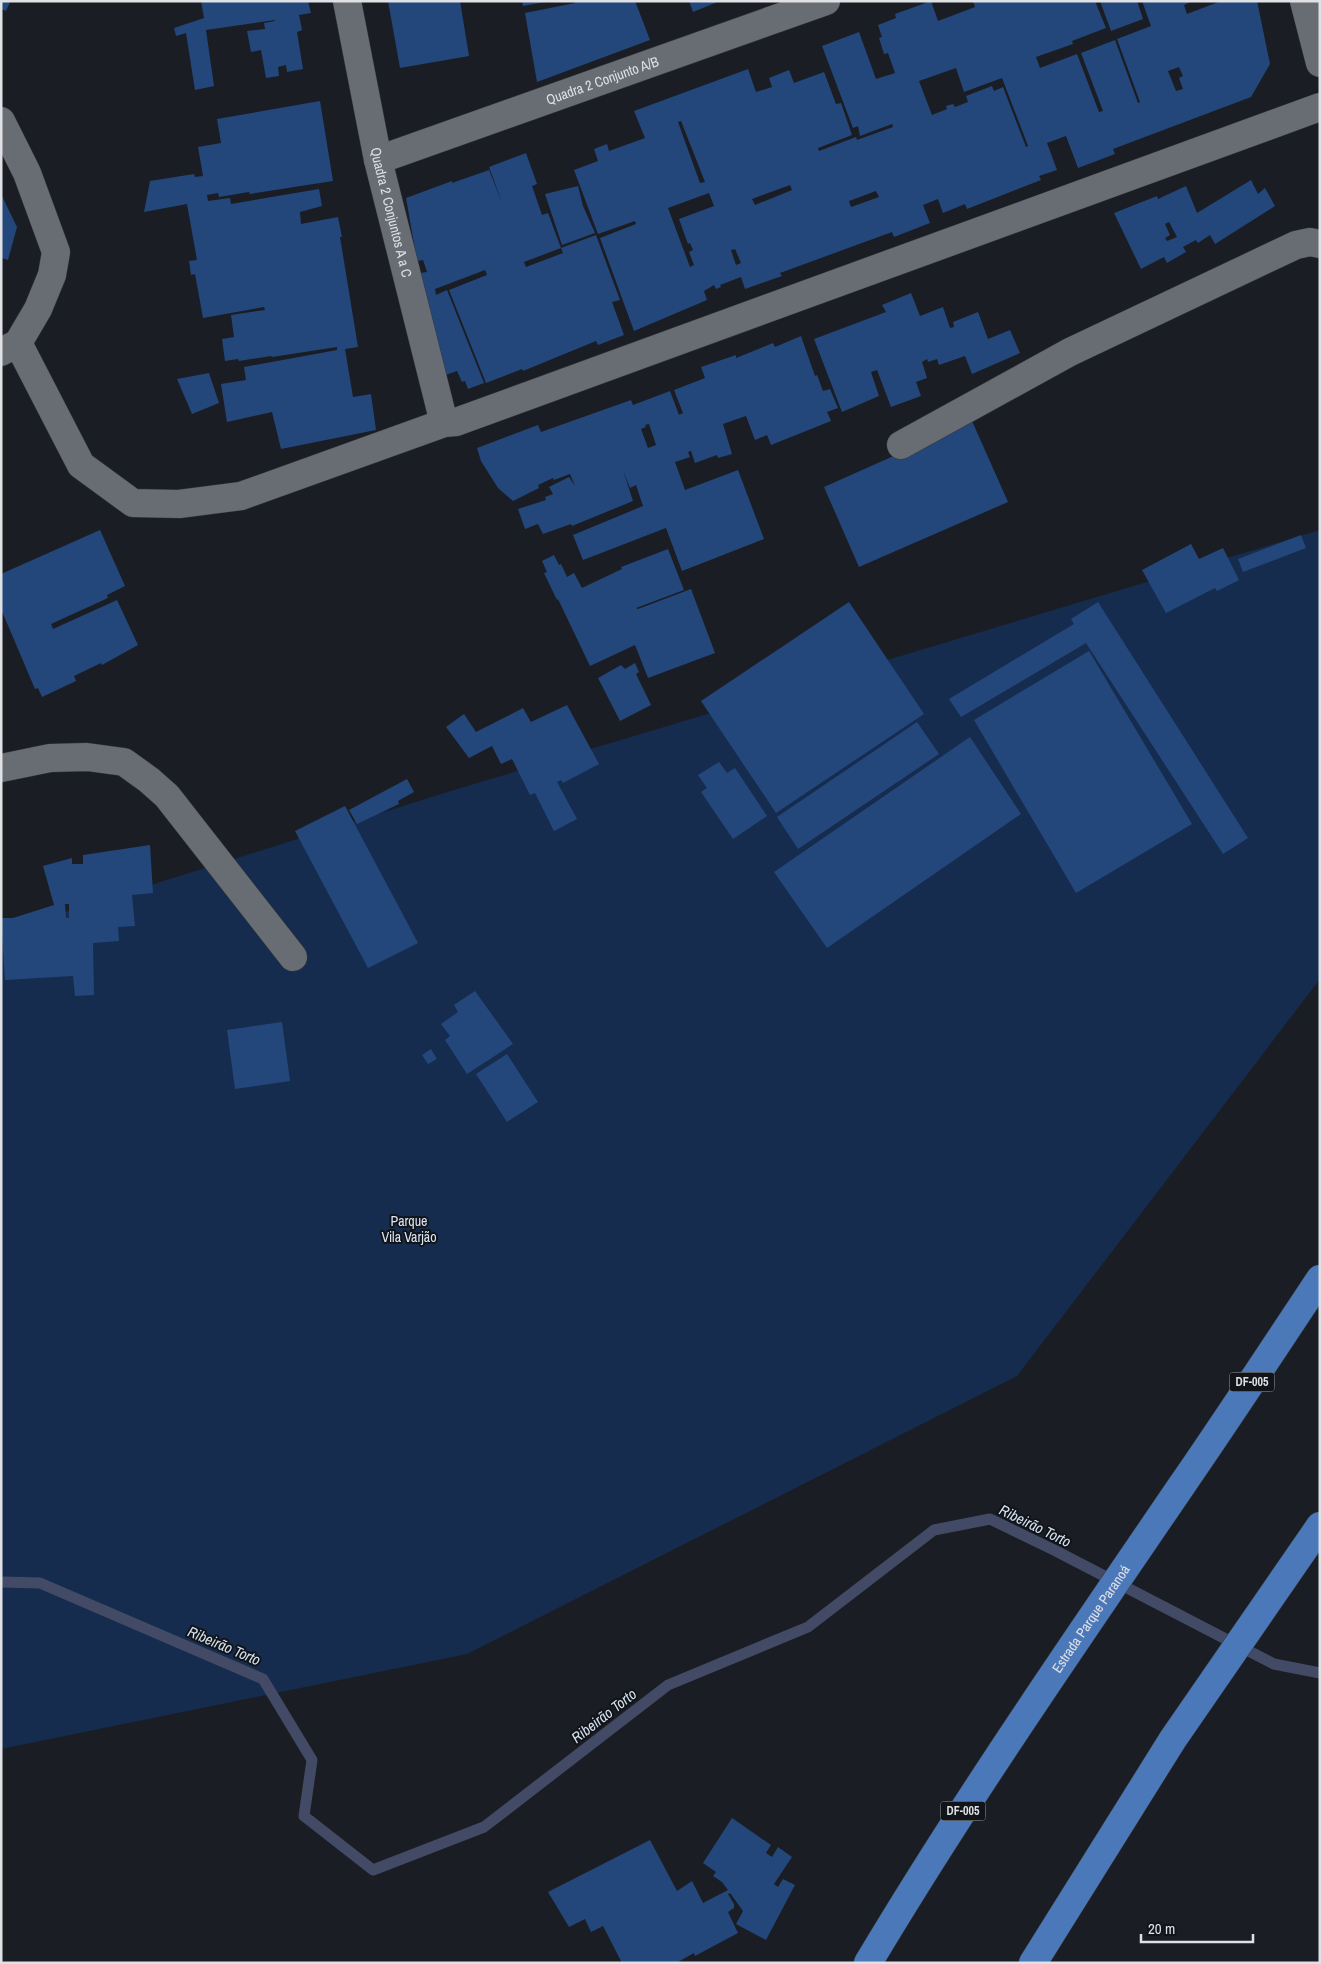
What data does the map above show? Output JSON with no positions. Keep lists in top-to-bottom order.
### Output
{
  "streets": {
    "main road": ["DF-005", "Estrada Parque Paranoá"],
    "street": ["Quadra 2 Conjunto A/B", "Quadra 2 Conjuntos A a C"]
  },
  "crossings": [
    ["Quadra 2 Conjunto A/B", "Quadra 2 Conjuntos A a C"]
  ],
  "water": ["Ribeirão Torto"],
  "parks": ["Parque Vila Varjão"],
  "scale_bar": "20 m"
}
